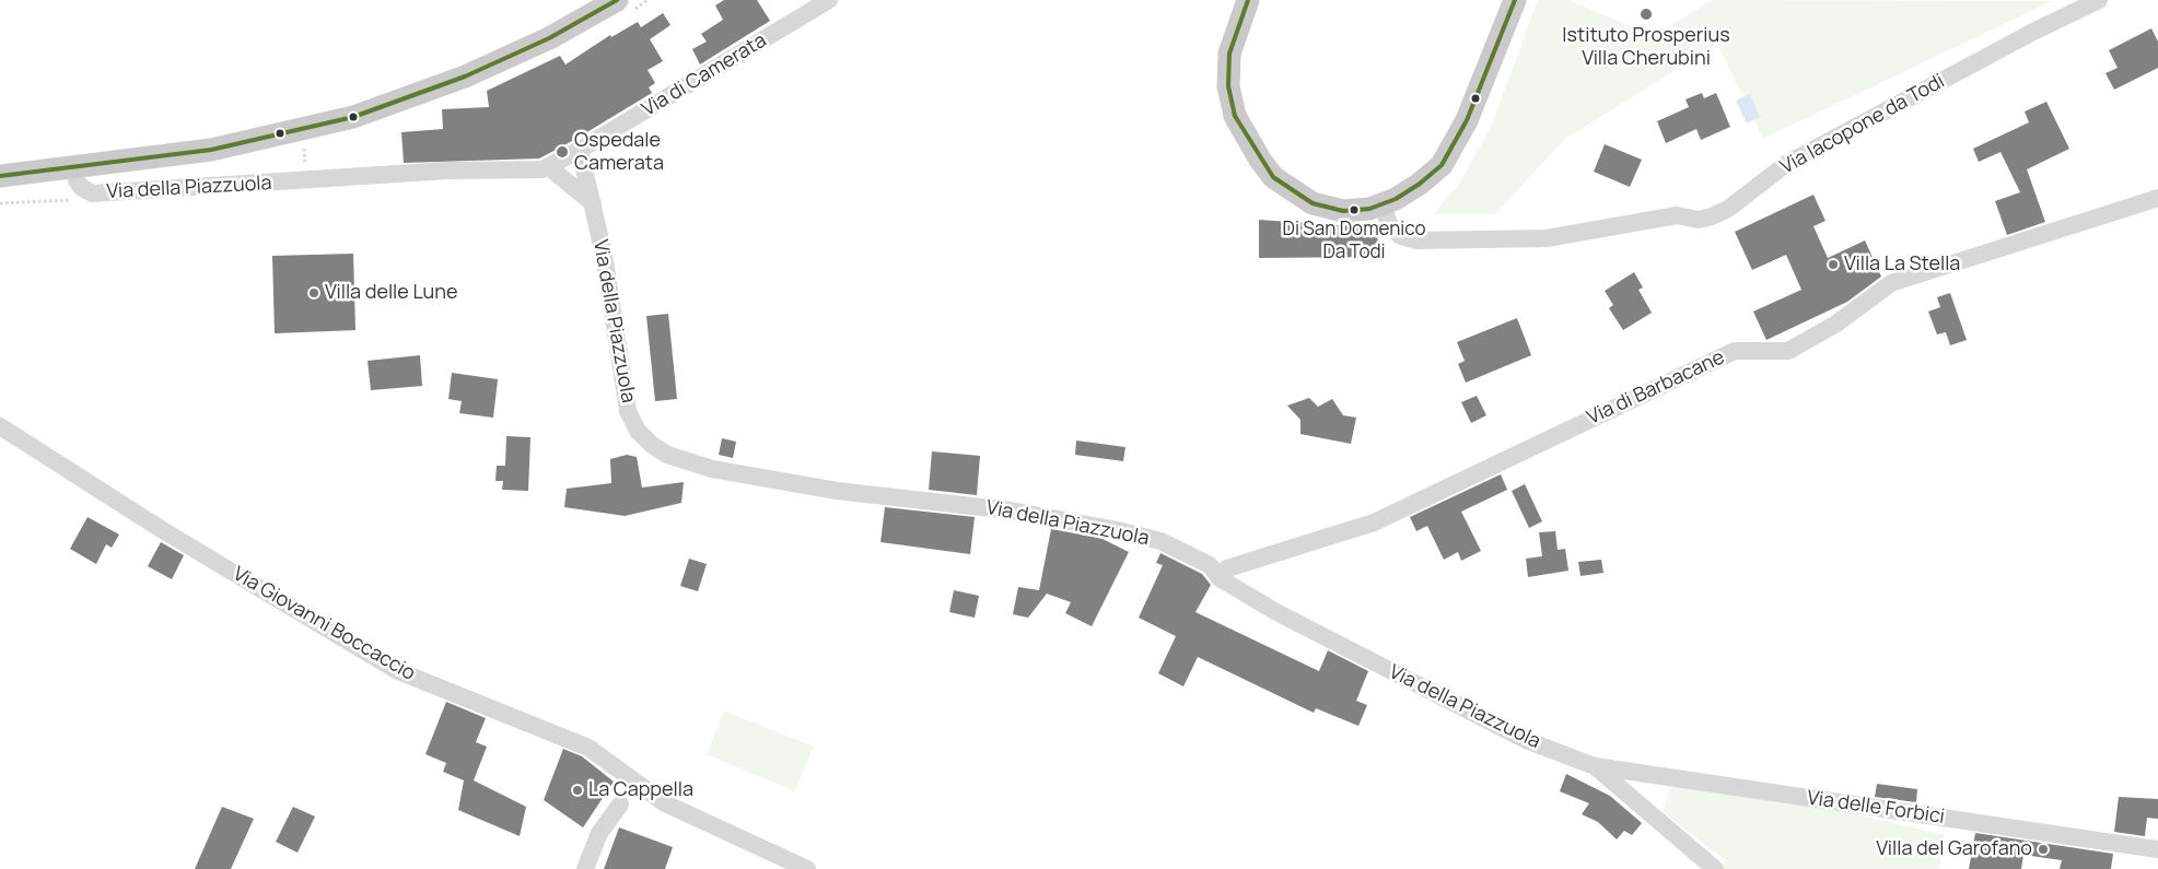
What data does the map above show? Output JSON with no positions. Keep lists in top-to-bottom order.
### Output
{
  "streets": {
    "street": [
      "Via di Camerata",
      "Via Iacopone da Todi",
      "Via della Piazzuola",
      "Via di Barbacane",
      "Via Giovanni Boccaccio",
      "Via delle Forbici"
    ]
  },
  "crossings": [
    ["Via di Camerata", "Via della Piazzuola"],
    ["Via della Piazzuola", "Via di Barbacane"],
    ["Via della Piazzuola", "Via delle Forbici"]
  ],
  "places": [
    "Istituto Prosperius Villa Cherubini",
    "Ospedale Camerata",
    "Di San Domenico Da Todi",
    "Villa La Stella",
    "Villa delle Lune",
    "La Cappella",
    "Villa del Garofano"
  ]
}
